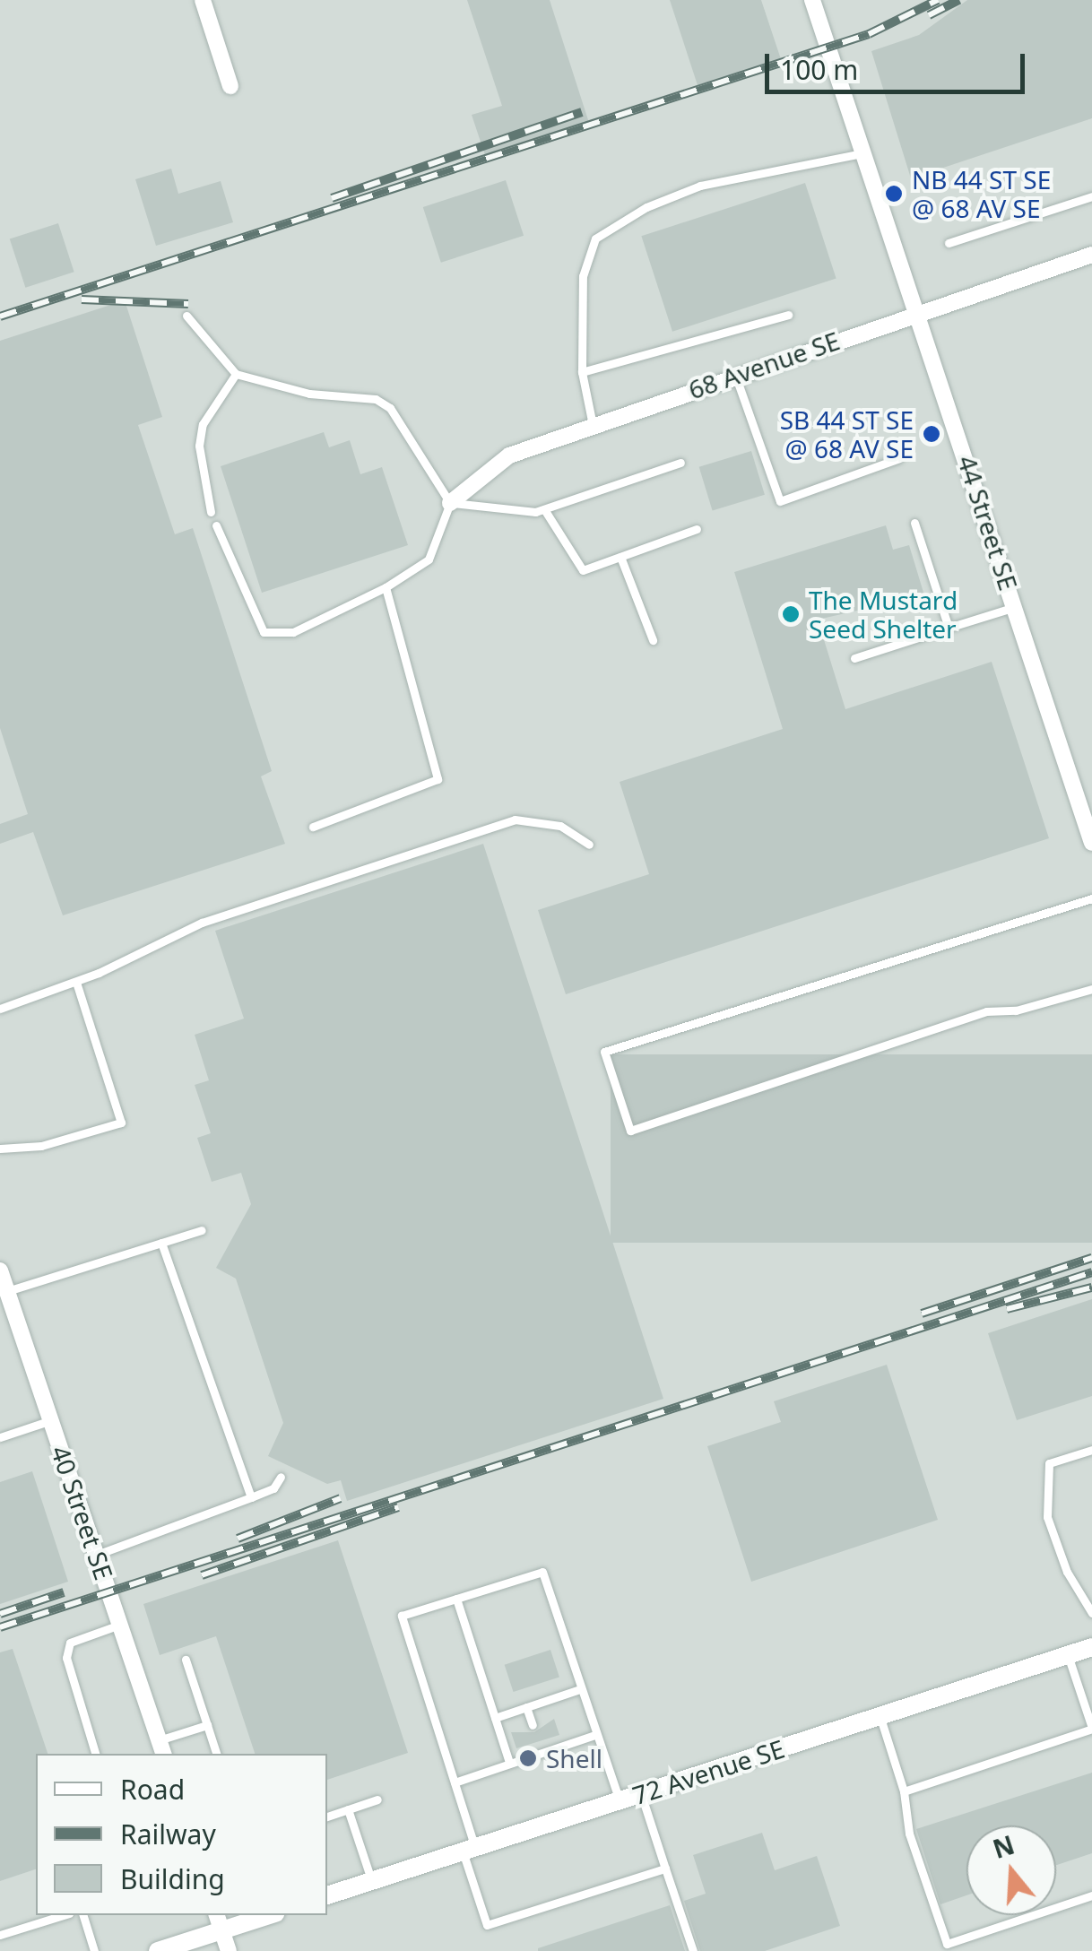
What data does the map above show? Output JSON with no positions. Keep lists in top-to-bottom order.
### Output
{
  "streets": {
    "street": [
      "68 Avenue SE",
      "44 Street SE",
      "40 Street SE",
      "72 Avenue SE"
    ]
  },
  "crossings": [
    ["68 Avenue SE", "44 Street SE"]
  ],
  "places": [
    "NB 44 ST SE @ 68 AV SE",
    "SB 44 ST SE @ 68 AV SE",
    "The Mustard Seed Shelter",
    "Shell"
  ],
  "legend": ["Road", "Railway", "Building"],
  "scale_bar": "100 m",
  "north": "top"
}
